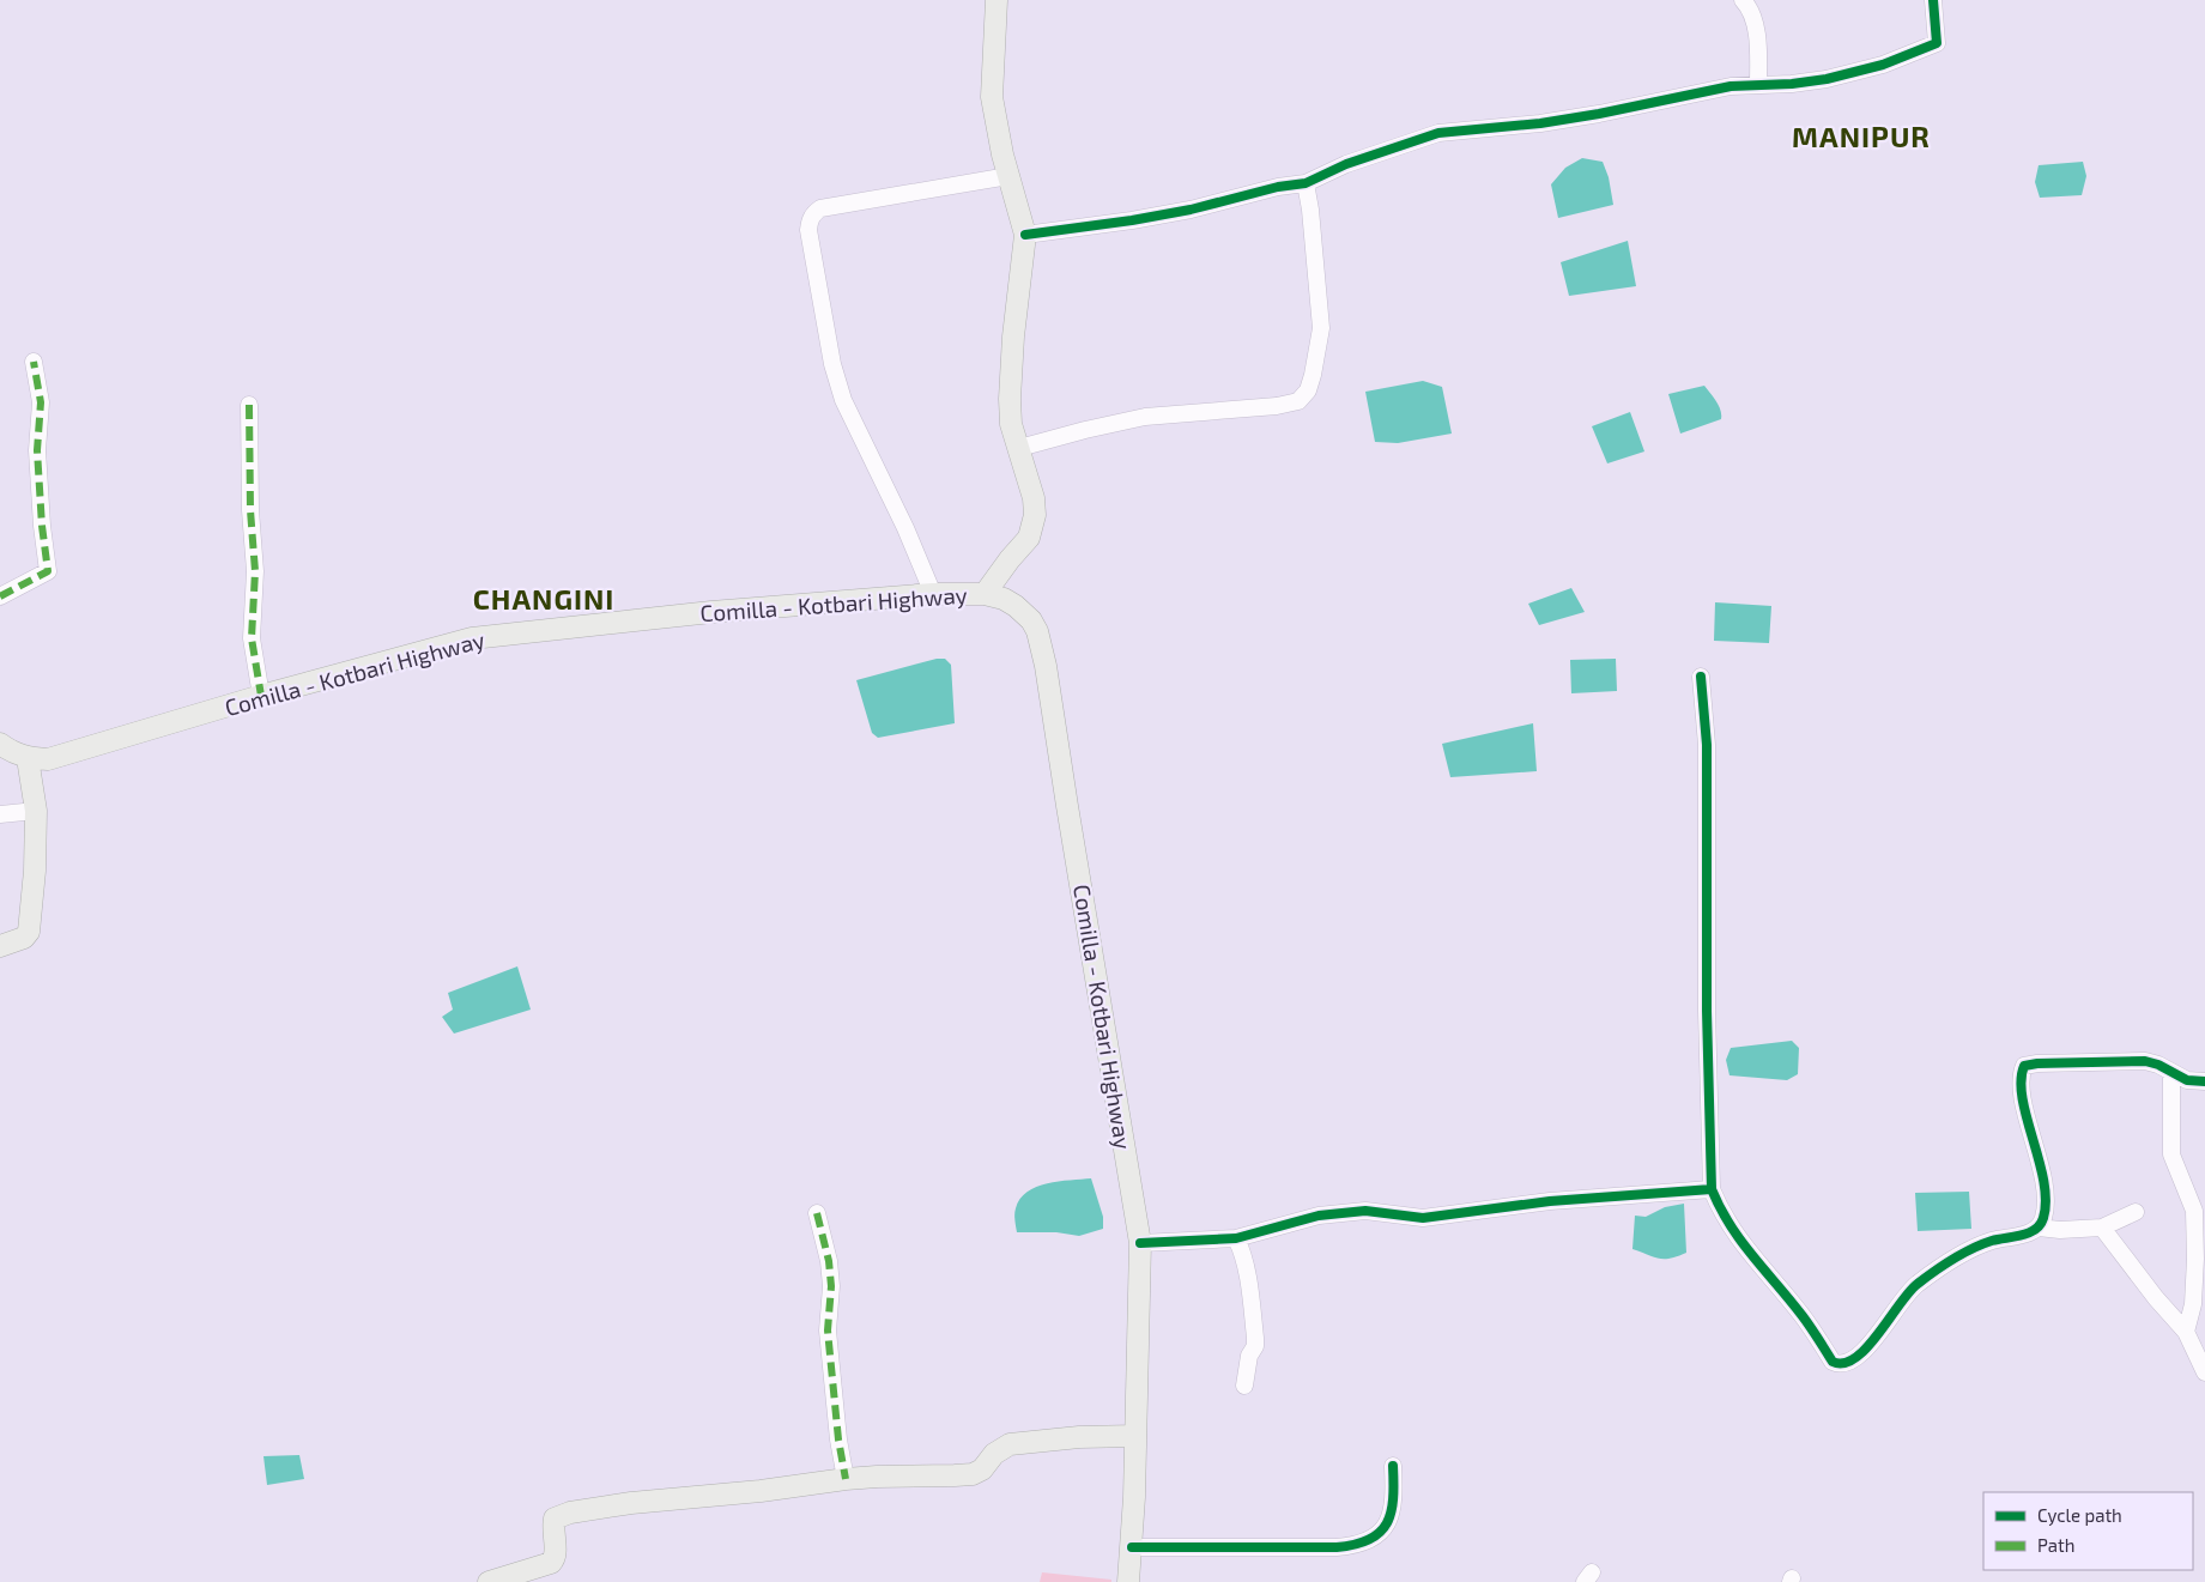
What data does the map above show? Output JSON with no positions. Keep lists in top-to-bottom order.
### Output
{
  "streets": {
    "main road": ["Comilla - Kotbari Highway"]
  },
  "districts": ["MANIPUR", "CHANGINI"],
  "legend": ["Cycle path", "Path"]
}
